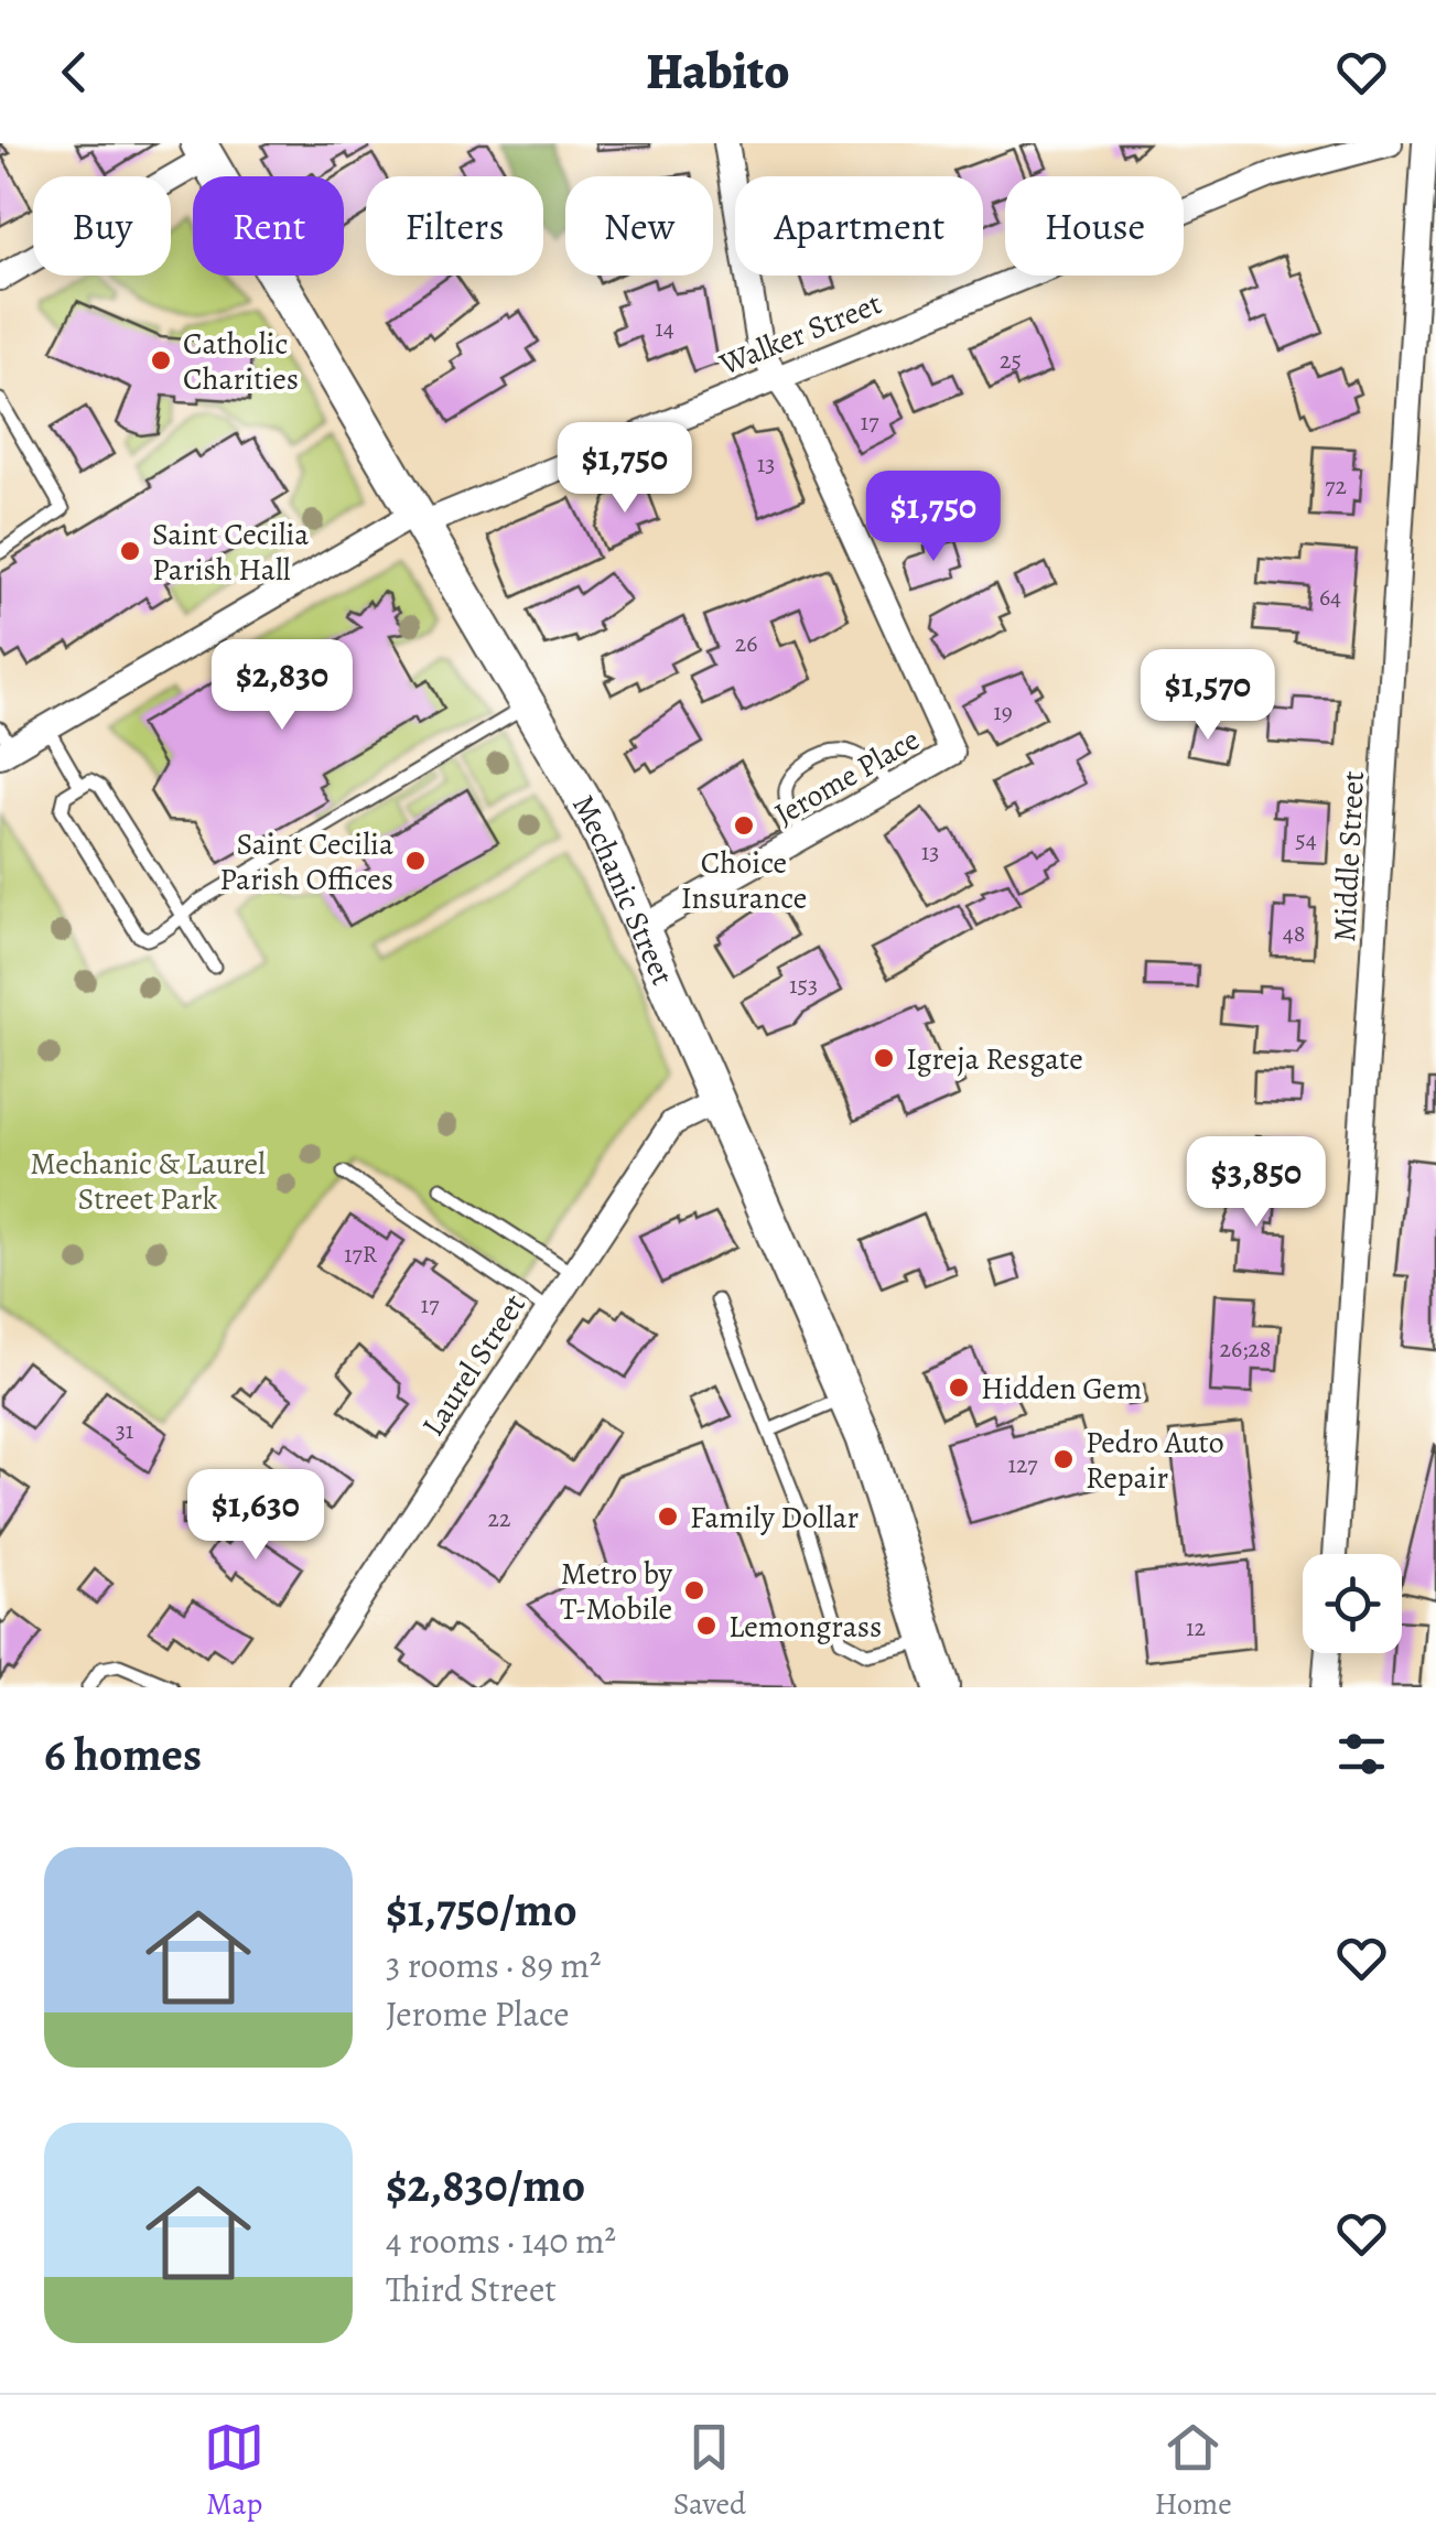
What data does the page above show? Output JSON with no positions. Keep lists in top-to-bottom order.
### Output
{
  "streets": {
    "main road": ["Mechanic Street"],
    "street": [
      "Walker Street",
      "Jerome Place",
      "Middle Street",
      "Laurel Street"
    ]
  },
  "crossings": [
    ["Walker Street", "Jerome Place"],
    ["Walker Street", "Mechanic Street"],
    ["Jerome Place", "Mechanic Street"],
    ["Mechanic Street", "Laurel Street"]
  ],
  "parks": ["Mechanic & Laurel Street Park"],
  "places": [
    "Catholic Charities",
    "Saint Cecilia Parish Hall",
    "Choice Insurance",
    "Saint Cecilia Parish Offices",
    "Igreja Resgate",
    "Hidden Gem",
    "Pedro Auto Repair",
    "Family Dollar",
    "Metro by T-Mobile",
    "Lemongrass"
  ],
  "house_numbers": [
    "14",
    "25",
    "17",
    "13",
    "72",
    "64",
    "26",
    "19",
    "54",
    "13",
    "48",
    "153",
    "17R",
    "17",
    "26;28",
    "31",
    "127",
    "22",
    "12"
  ],
  "page": {
    "header": "Habito",
    "chip": [
      "Buy",
      "Rent",
      "Filters",
      "New",
      "Apartment",
      "House"
    ],
    "price": [
      "$1,750",
      "$1,750",
      "$2,830",
      "$1,570",
      "$3,850",
      "$1,630"
    ],
    "heading": "6 homes",
    "list": [
      {
        "name": "$1,750/mo",
        "note": "3 rooms · 89 m² · Jerome Place"
      },
      {
        "name": "$2,830/mo",
        "note": "4 rooms · 140 m² · Third Street"
      }
    ],
    "tabs": ["Map", "Saved", "Home"]
  }
}
